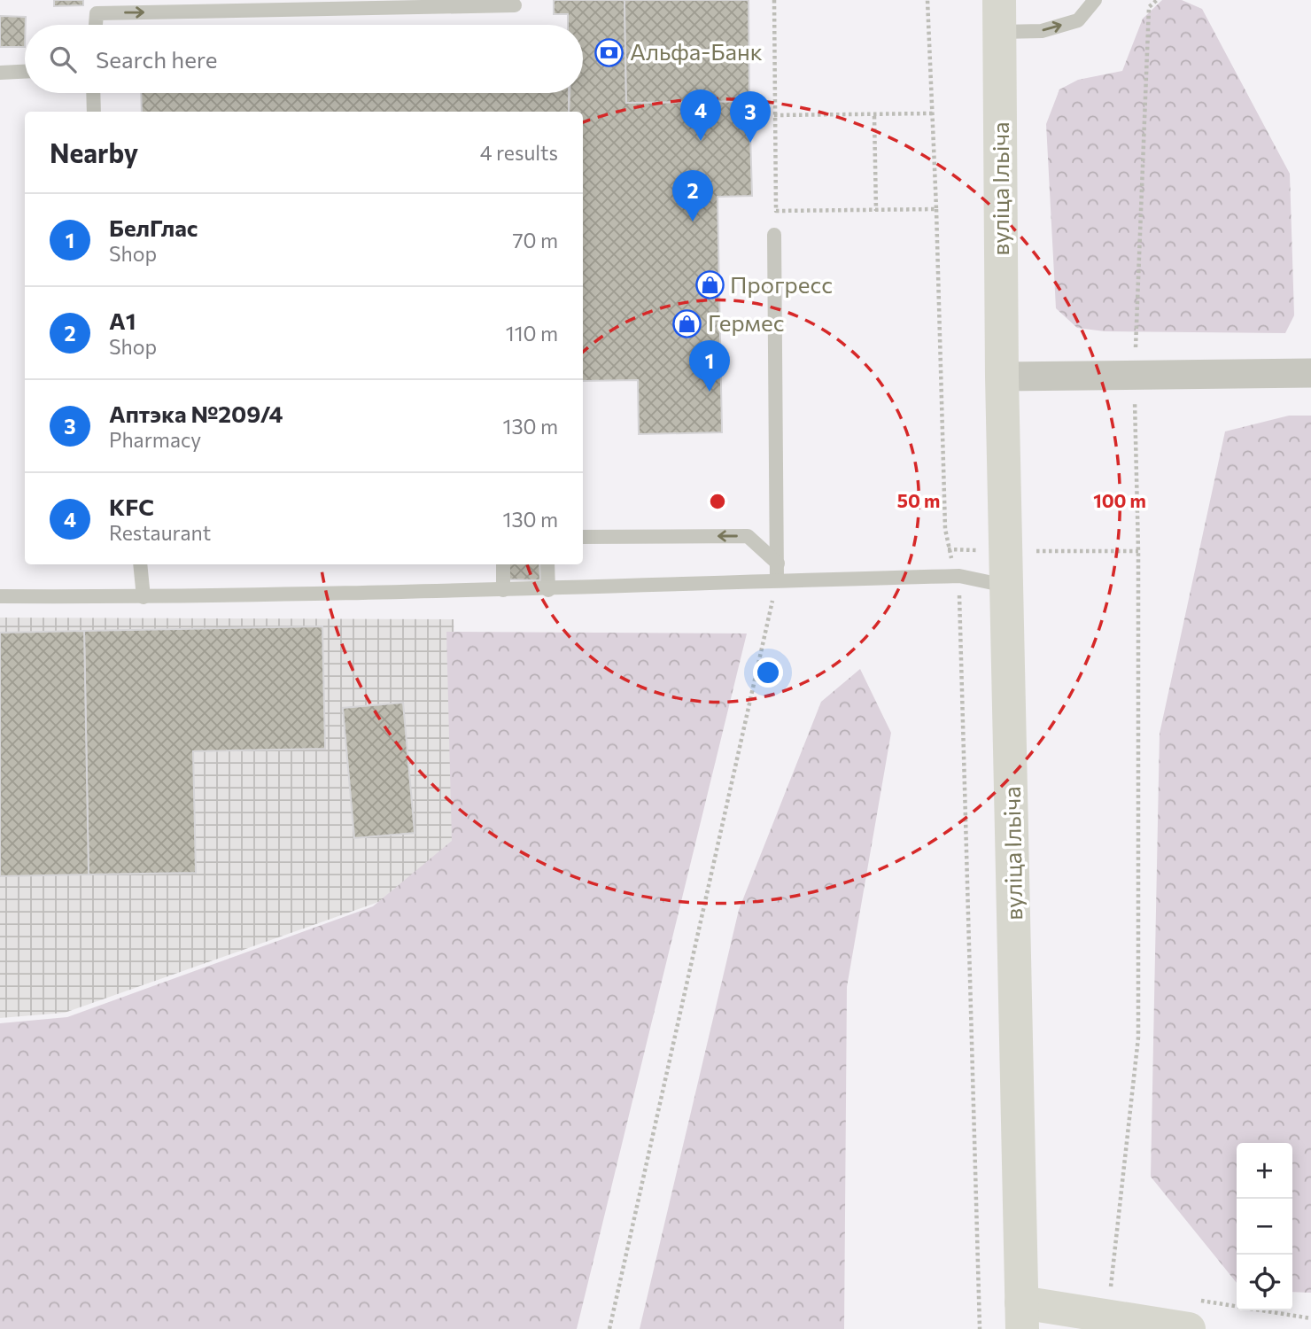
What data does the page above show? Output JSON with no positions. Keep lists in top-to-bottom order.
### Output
{
  "streets": {
    "main road": ["вуліца Ільіча"]
  },
  "places": {
    "bank": ["Альфа-Банк"],
    "shop": ["Прогресс", "Гермес"]
  },
  "page": {
    "search": "Search here",
    "pins": [
      "4",
      "3",
      "2",
      "1"
    ],
    "heading": ["Nearby", "4 results"],
    "list": [
      {
        "mark": "1",
        "name": "БелГлас",
        "note": "Shop",
        "value": "70 m"
      },
      {
        "mark": "2",
        "name": "A1",
        "note": "Shop",
        "value": "110 m"
      },
      {
        "mark": "3",
        "name": "Аптэка №209/4",
        "note": "Pharmacy",
        "value": "130 m"
      },
      {
        "mark": "4",
        "name": "KFC",
        "note": "Restaurant",
        "value": "130 m"
      }
    ],
    "map_buttons": ["+", "−"]
  },
  "rings": ["50 m", "100 m"]
}
